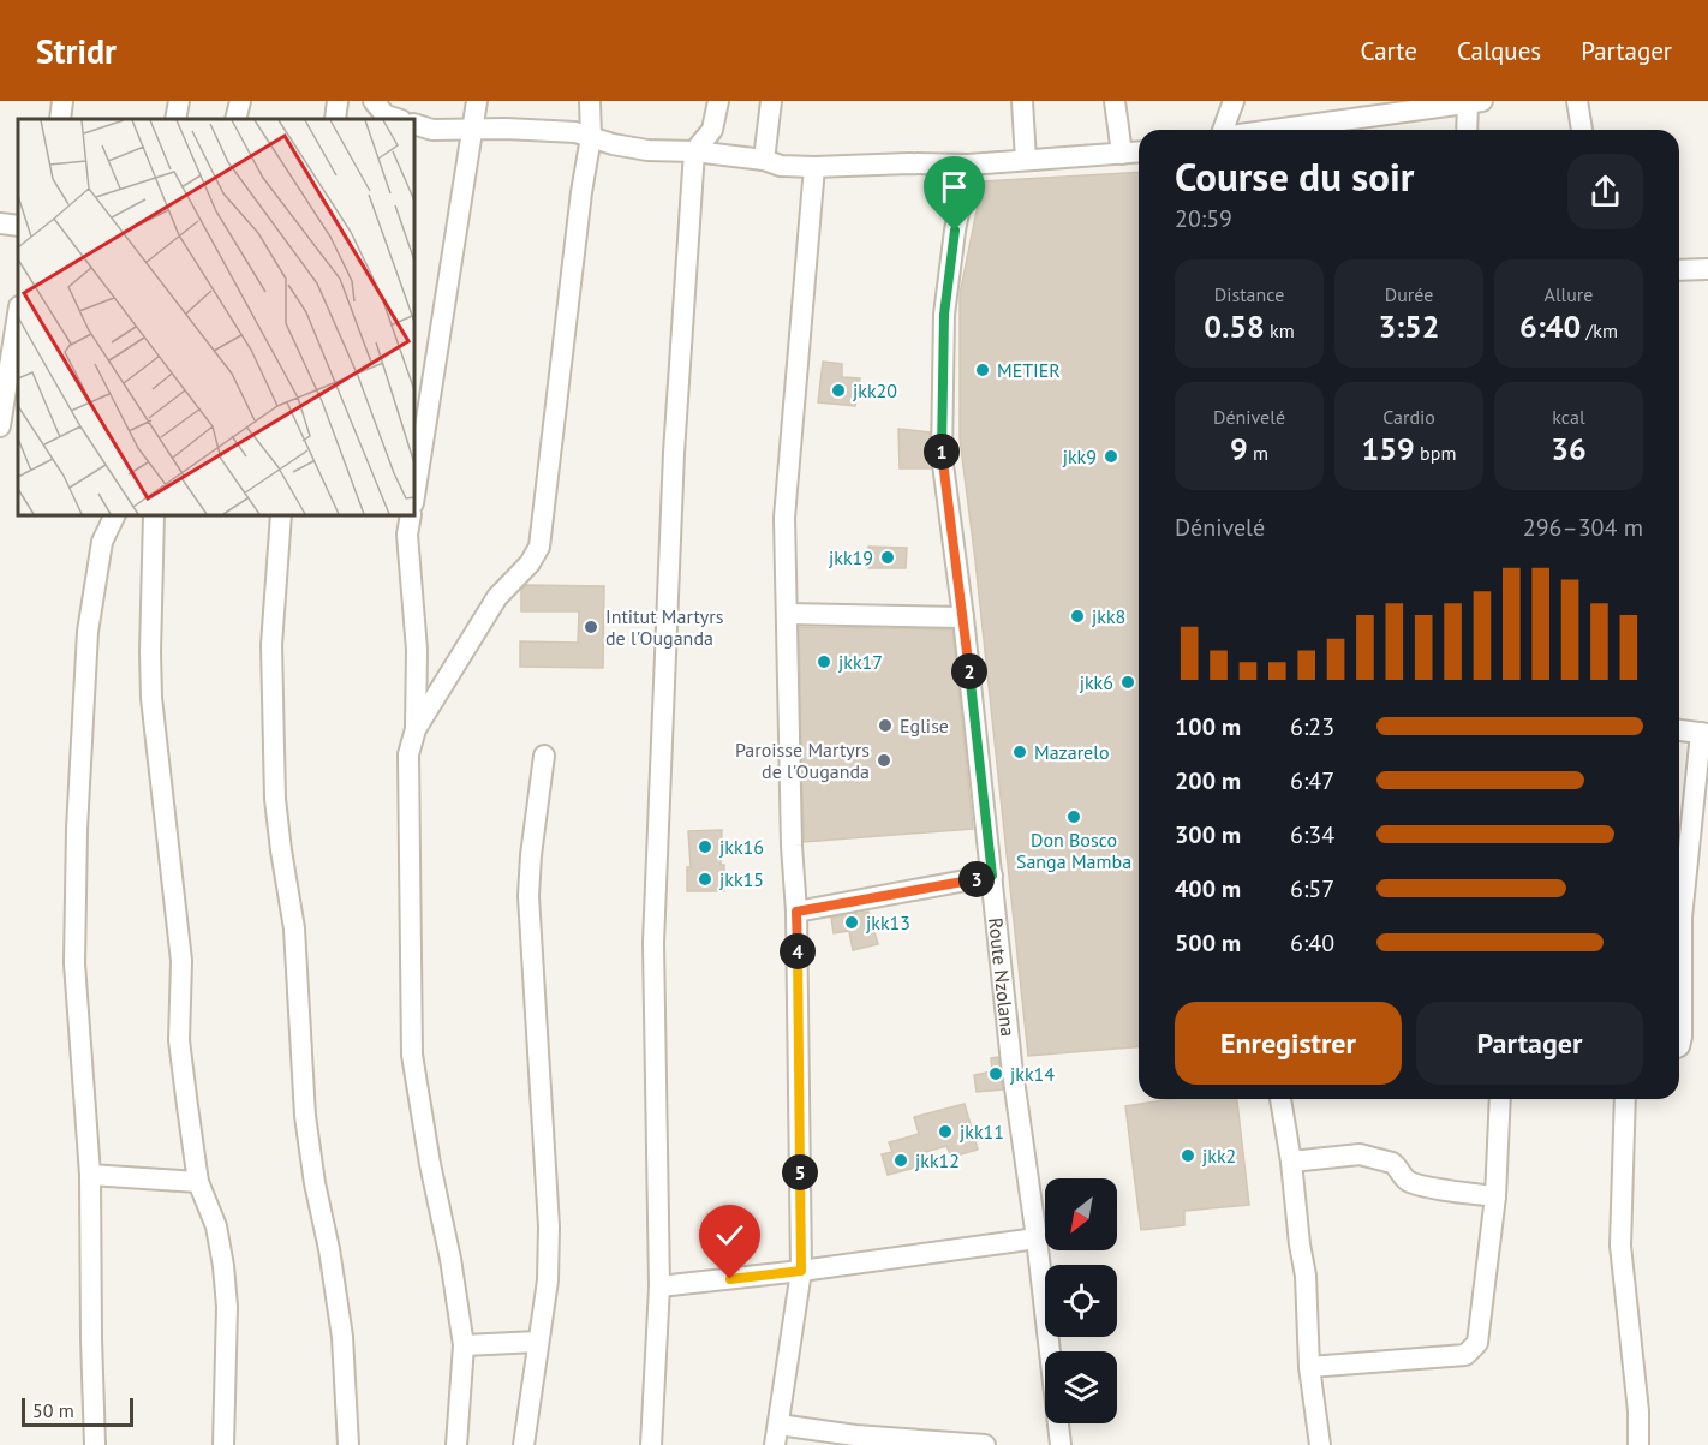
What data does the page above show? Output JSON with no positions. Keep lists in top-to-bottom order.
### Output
{
  "streets": {
    "street": ["Route Nzolana"]
  },
  "places": [
    "METIER",
    "jkk20",
    "jkk9",
    "jkk19",
    "jkk8",
    "Intitut Martyrs de l'Ouganda",
    "jkk17",
    "jkk6",
    "Eglise",
    "Mazarelo",
    "Paroisse Martyrs de l'Ouganda",
    "Don Bosco Sanga Mamba",
    "jkk16",
    "jkk15",
    "jkk13",
    "jkk14",
    "jkk11",
    "jkk2",
    "jkk12"
  ],
  "scale_bar": "50 m",
  "north": "bottom left",
  "page": {
    "header": "Stridr",
    "nav": ["Carte", "Calques", "Partager"],
    "heading": ["Course du soir", "20:59"],
    "stats": [
      ["Distance", "0.58 km"],
      ["Durée", "3:52"],
      ["Allure", "6:40 /km"],
      ["Dénivelé", "9 m"],
      ["Cardio", "159 bpm"],
      ["kcal", "36"]
    ],
    "pins": [
      "1",
      "2",
      "3",
      "4",
      "5"
    ],
    "chart": ["Dénivelé", "296–304 m"],
    "list": [
      {
        "name": "100 m",
        "note": "6:23"
      },
      {
        "name": "200 m",
        "note": "6:47"
      },
      {
        "name": "300 m",
        "note": "6:34"
      },
      {
        "name": "400 m",
        "note": "6:57"
      },
      {
        "name": "500 m",
        "note": "6:40"
      }
    ],
    "buttons": ["Enregistrer", "Partager"],
    "scale": "50 m"
  }
}
